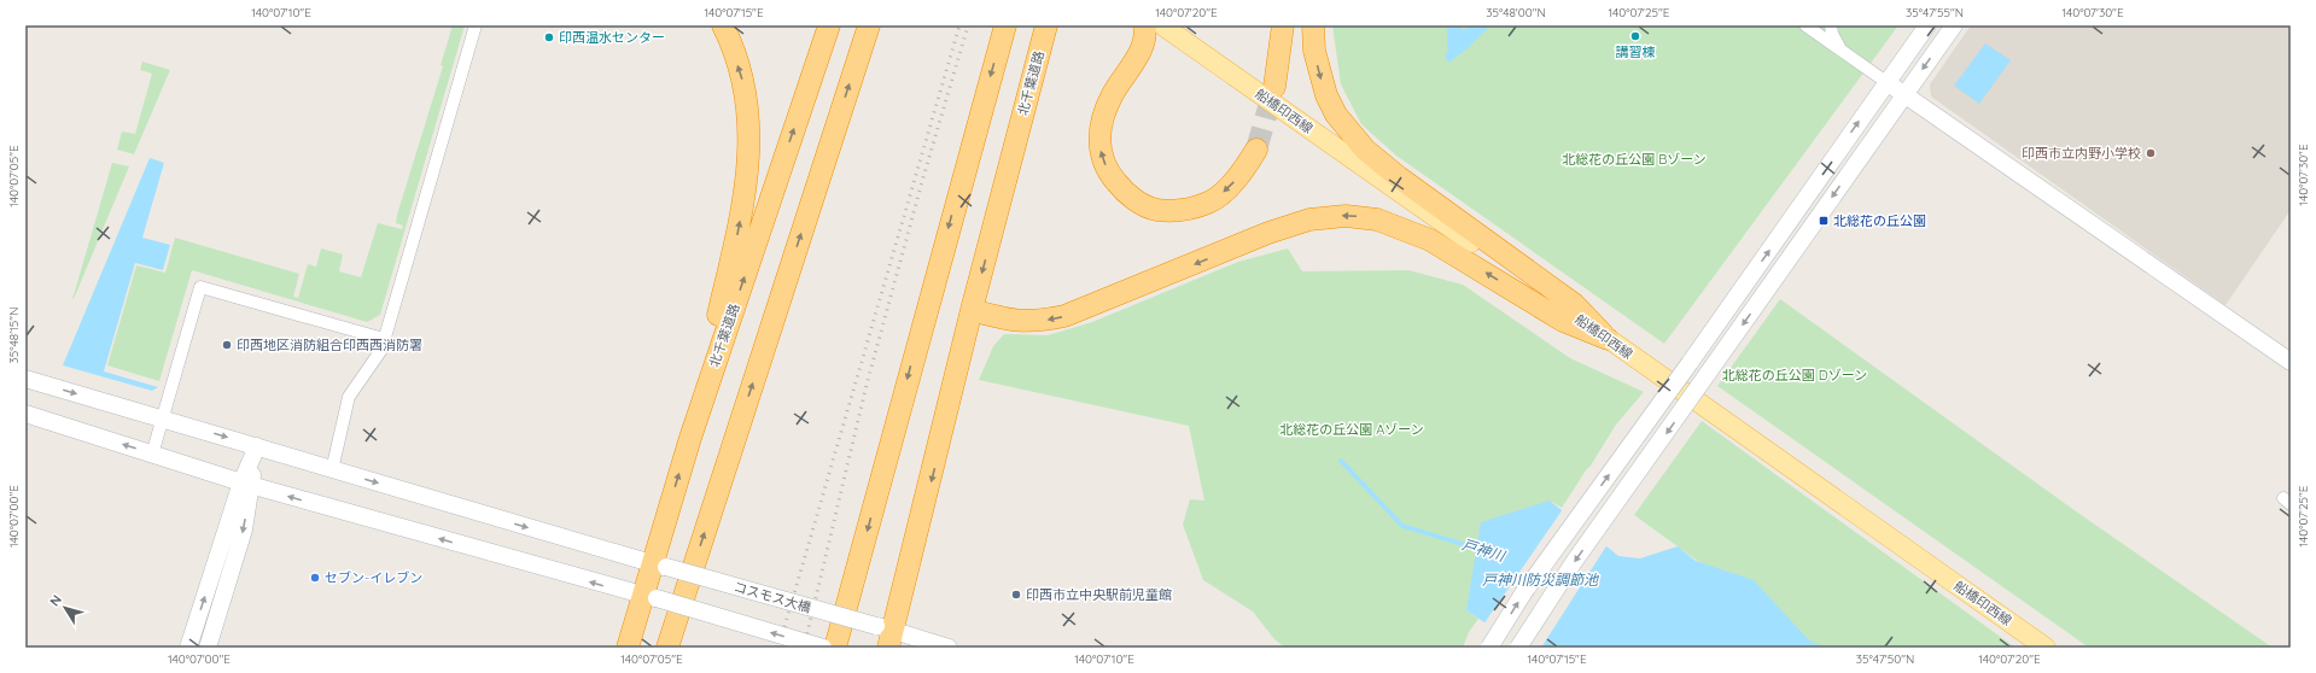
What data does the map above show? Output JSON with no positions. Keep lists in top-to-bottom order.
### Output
{
  "streets": {
    "highway": ["北千葉道路"],
    "main road": ["船橋印西線"],
    "street": ["コスモス大橋"]
  },
  "crossings": [
    ["北千葉道路", "コスモス大橋"]
  ],
  "water": ["戸神川", "戸神川防災調節池"],
  "parks": ["北総花の丘公園 Bゾーン", "北総花の丘公園 Dゾーン", "北総花の丘公園 Aゾーン"],
  "places": {
    "other": [
      "講習棟",
      "印西温水センター",
      "印西市立内野小学校",
      "印西地区消防組合印西西消防署",
      "セブン-イレブン",
      "印西市立中央駅前児童館"
    ],
    "transit": ["北総花の丘公園"]
  },
  "north": "top left",
  "coordinates": [
    "140°07'10\"E",
    "140°07'15\"E",
    "140°07'20\"E",
    "35°48'00\"N",
    "140°07'25\"E",
    "35°47'55\"N",
    "140°07'30\"E",
    "140°07'05\"E",
    "35°48'15\"N",
    "140°07'00\"E",
    "35°47'50\"N"
  ]
}
